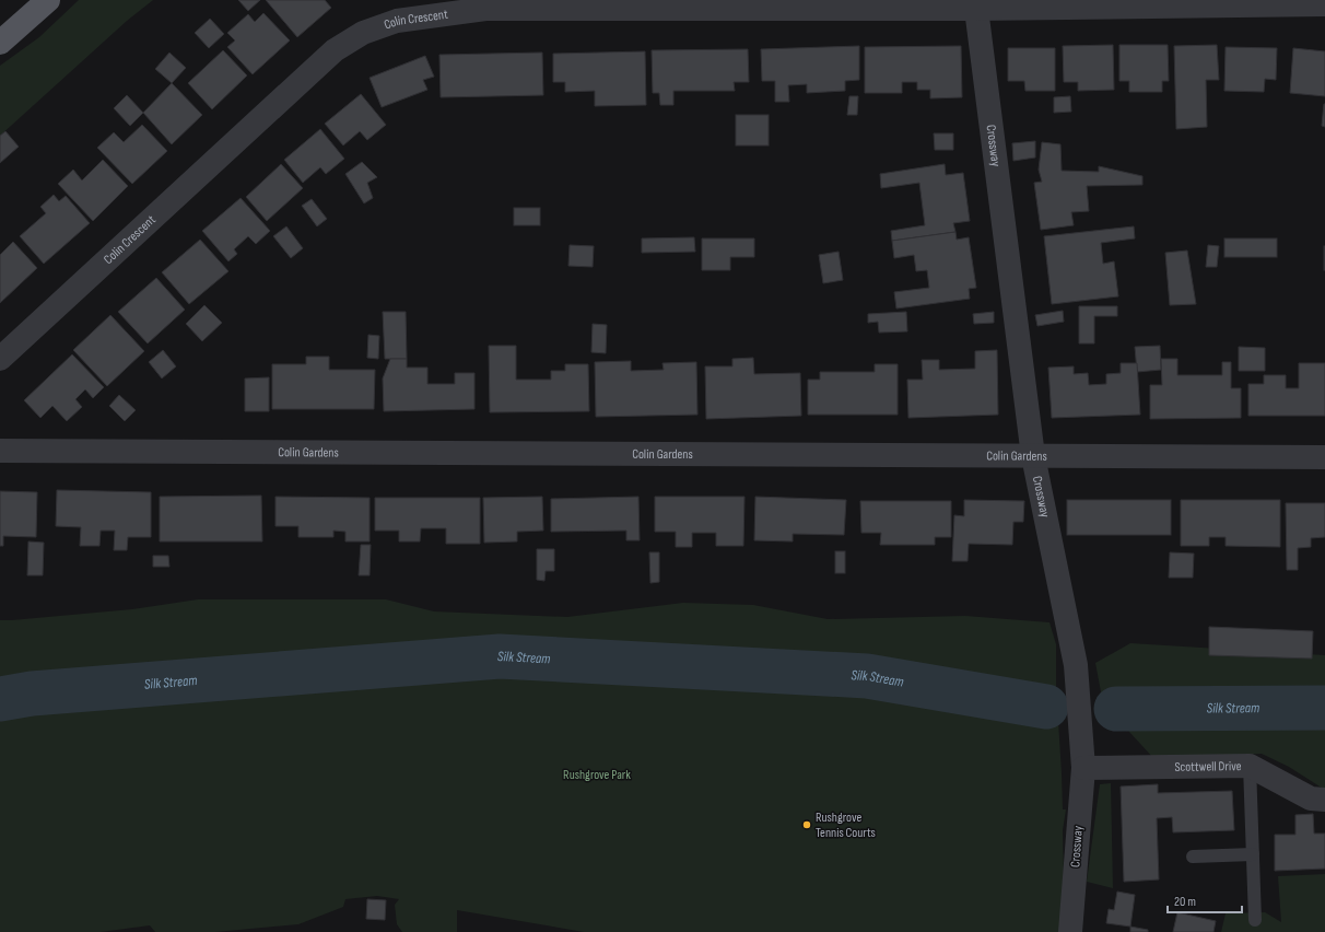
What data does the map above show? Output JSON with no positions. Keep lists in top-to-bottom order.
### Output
{
  "streets": {
    "street": [
      "Colin Crescent",
      "Crossway",
      "Colin Gardens",
      "Scottwell Drive"
    ]
  },
  "crossings": [
    ["Colin Crescent", "Crossway"],
    ["Crossway", "Colin Gardens"],
    ["Crossway", "Scottwell Drive"]
  ],
  "water": ["Silk Stream"],
  "parks": ["Rushgrove Park"],
  "places": ["Rushgrove Tennis Courts"],
  "scale_bar": "20 m"
}
